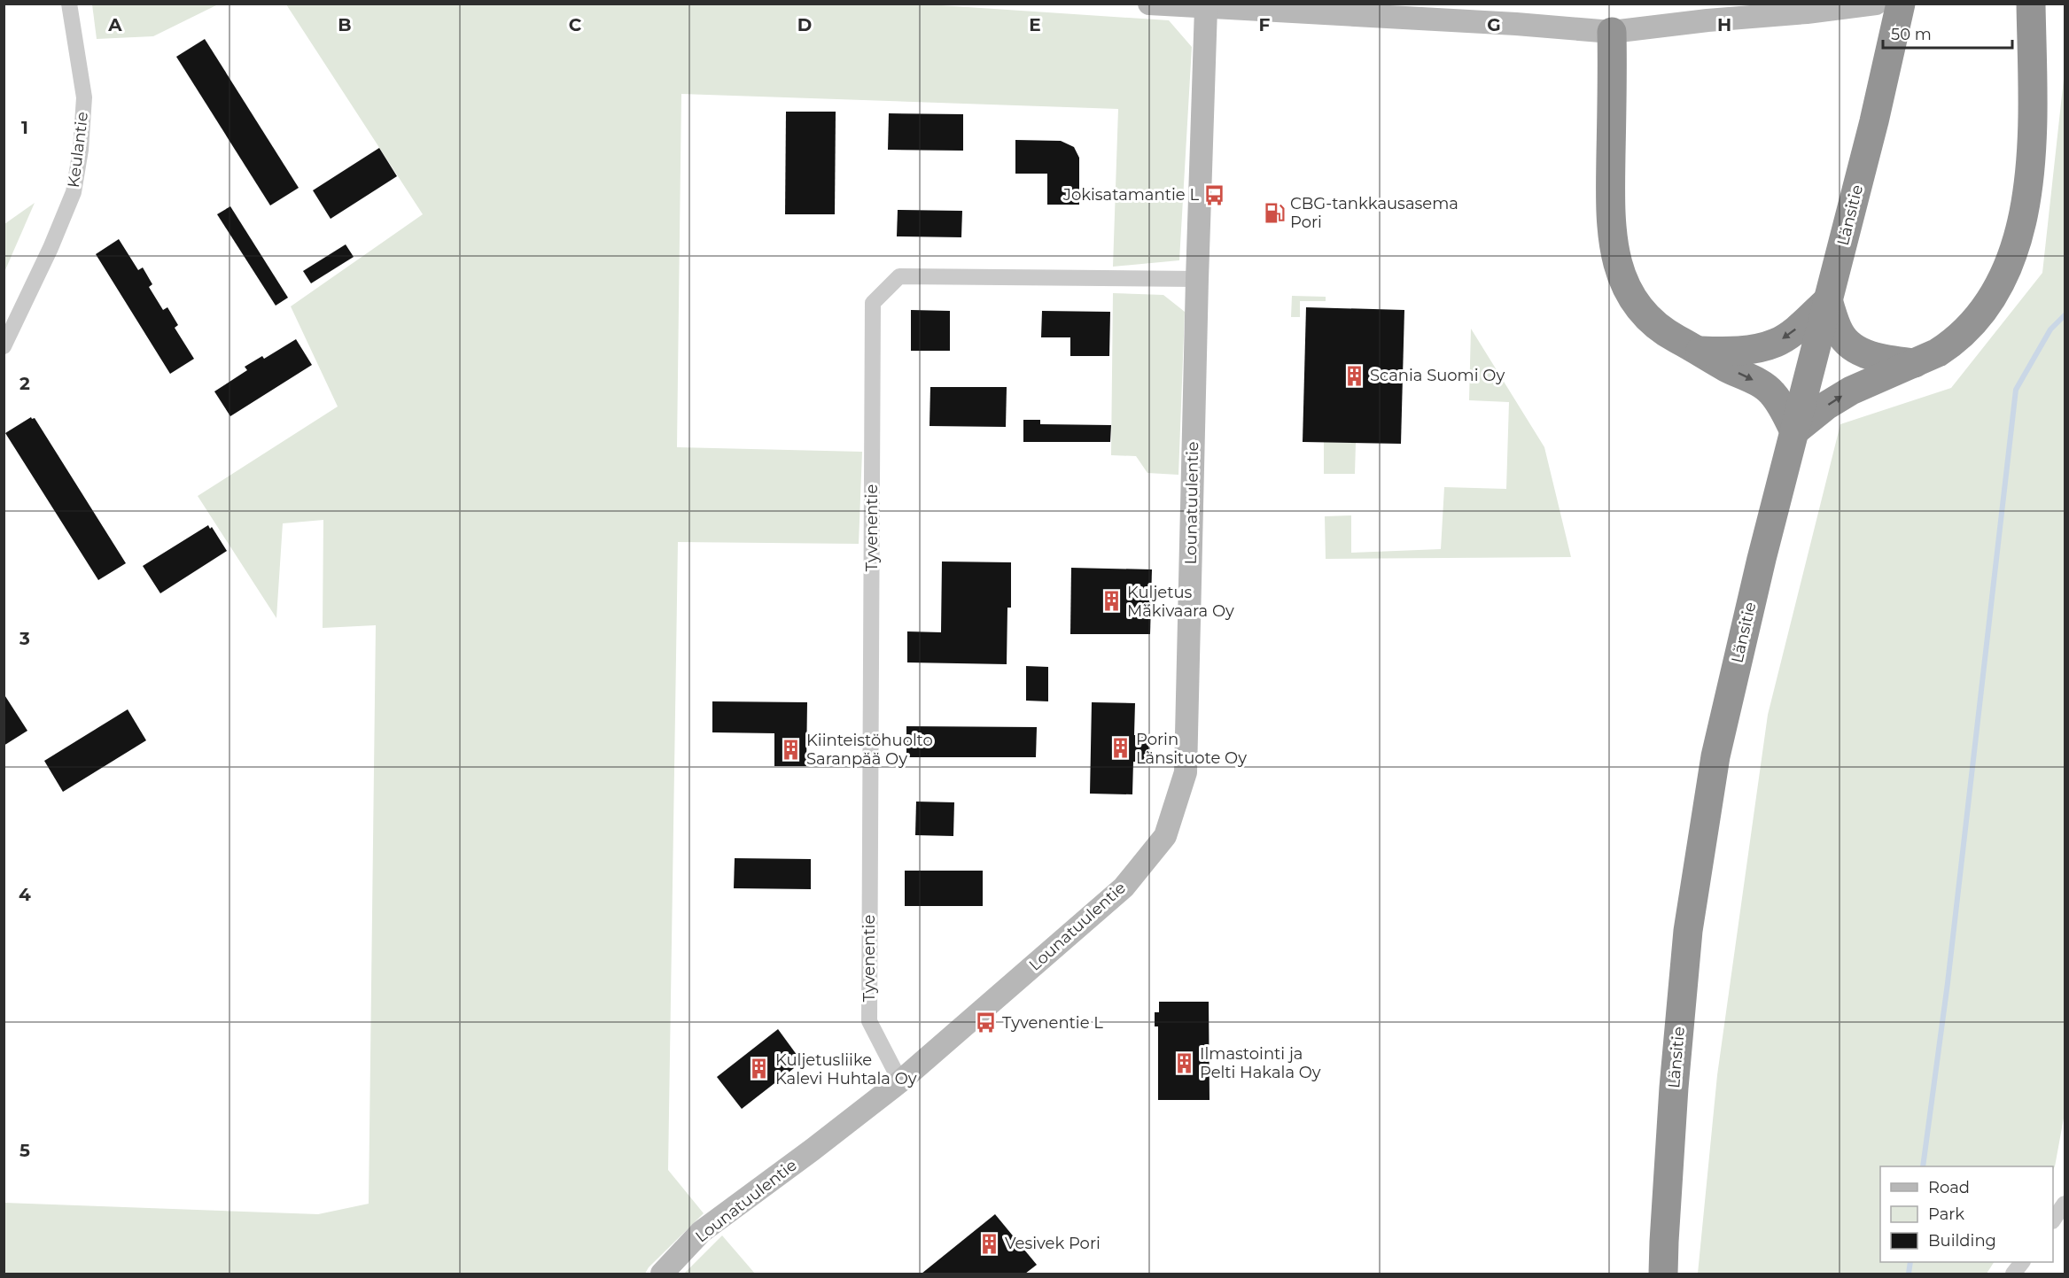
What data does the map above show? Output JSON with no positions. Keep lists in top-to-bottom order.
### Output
{
  "streets": {
    "highway": ["Länsitie"],
    "street": ["Keulantie", "Lounatuulentie", "Tyvenentie"]
  },
  "crossings": [
    ["Lounatuulentie", "Tyvenentie"]
  ],
  "places": {
    "bus stop": ["Jokisatamantie L", "Tyvenentie L"],
    "fuel station": ["CBG-tankkausasema Pori"],
    "building": [
      "Scania Suomi Oy",
      "Kuljetus Mäkivaara Oy",
      "Porin Länsituote Oy",
      "Kiinteistöhuolto Saranpää Oy",
      "Ilmastointi ja Pelti Hakala Oy",
      "Kuljetusliike Kalevi Huhtala Oy",
      "Vesivek Pori"
    ]
  },
  "legend": ["Road", "Park", "Building"],
  "scale_bar": "50 m",
  "grid": {
    "columns": [
      "A",
      "B",
      "C",
      "D",
      "E",
      "F",
      "G",
      "H"
    ],
    "rows": [
      "1",
      "2",
      "3",
      "4",
      "5"
    ]
  }
}
